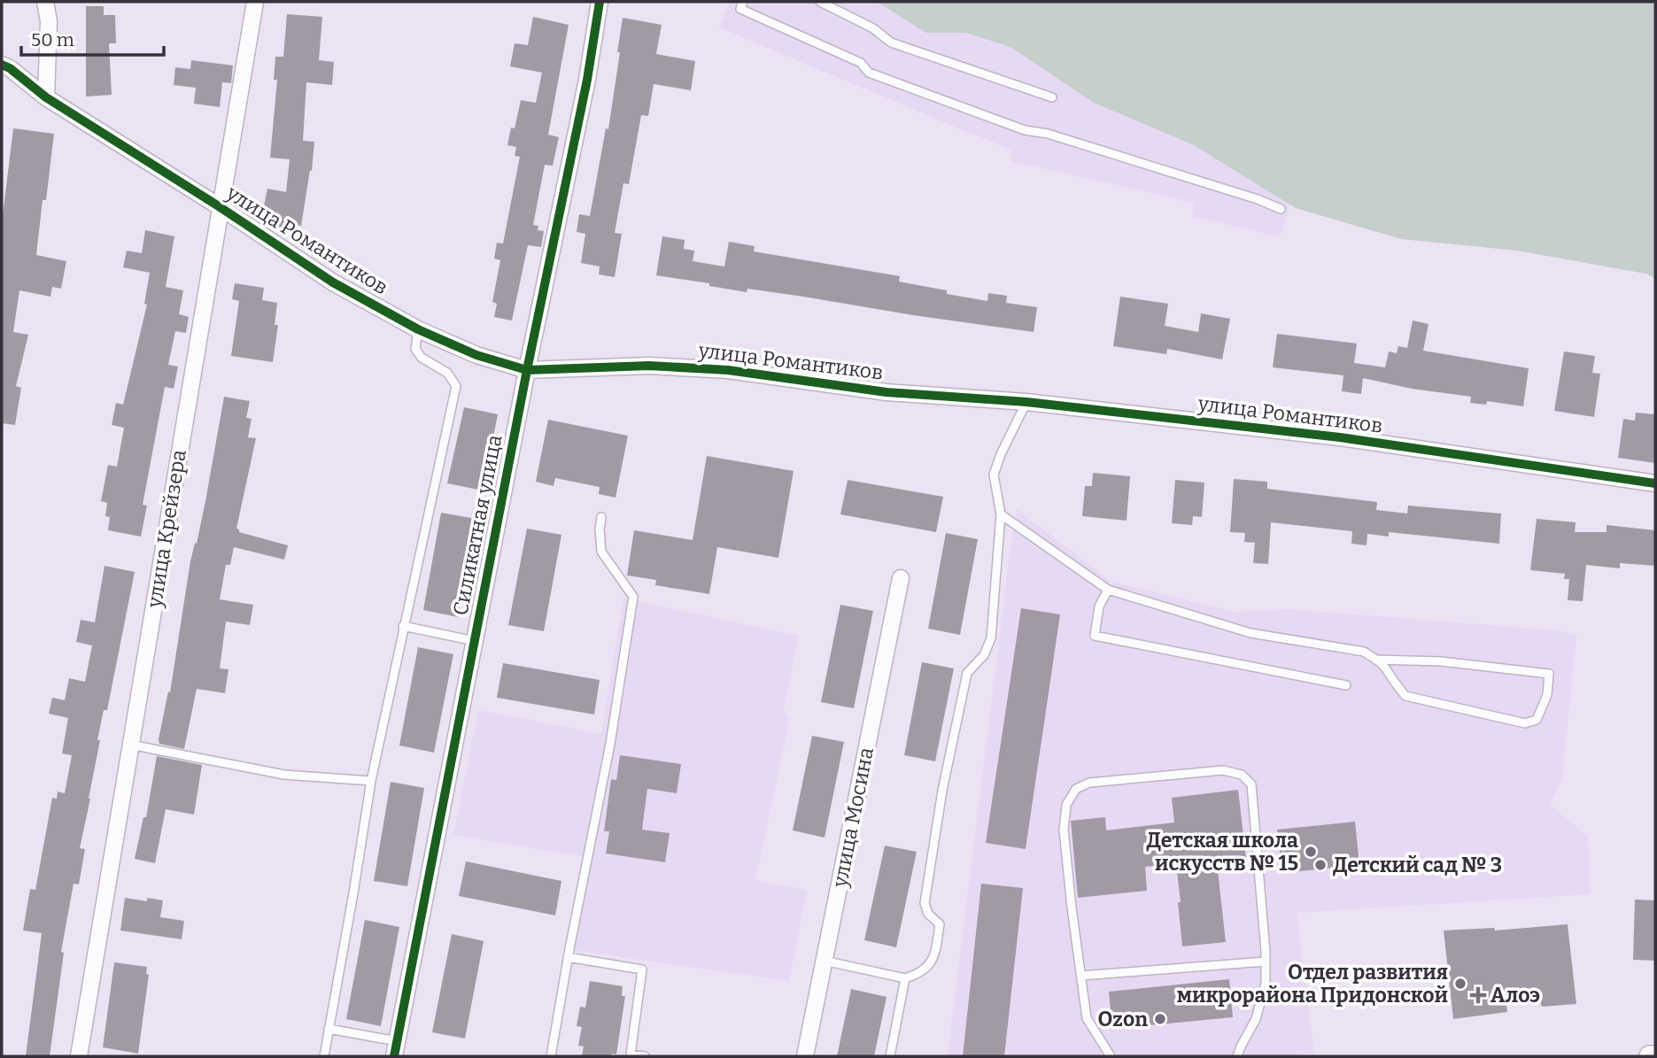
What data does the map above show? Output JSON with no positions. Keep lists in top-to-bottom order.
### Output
{
  "streets": {
    "street": [
      "улица Романтиков",
      "Силикатная улица",
      "улица Крейзера",
      "улица Мосина"
    ]
  },
  "crossings": [
    ["улица Романтиков", "Силикатная улица"],
    ["улица Романтиков", "улица Крейзера"]
  ],
  "places": {
    "other": [
      "Детская школа искусств № 15",
      "Детский сад № 3",
      "Отдел развития микрорайона Придонской",
      "Ozon"
    ],
    "health": ["Алоэ"]
  },
  "scale_bar": "50 m"
}
